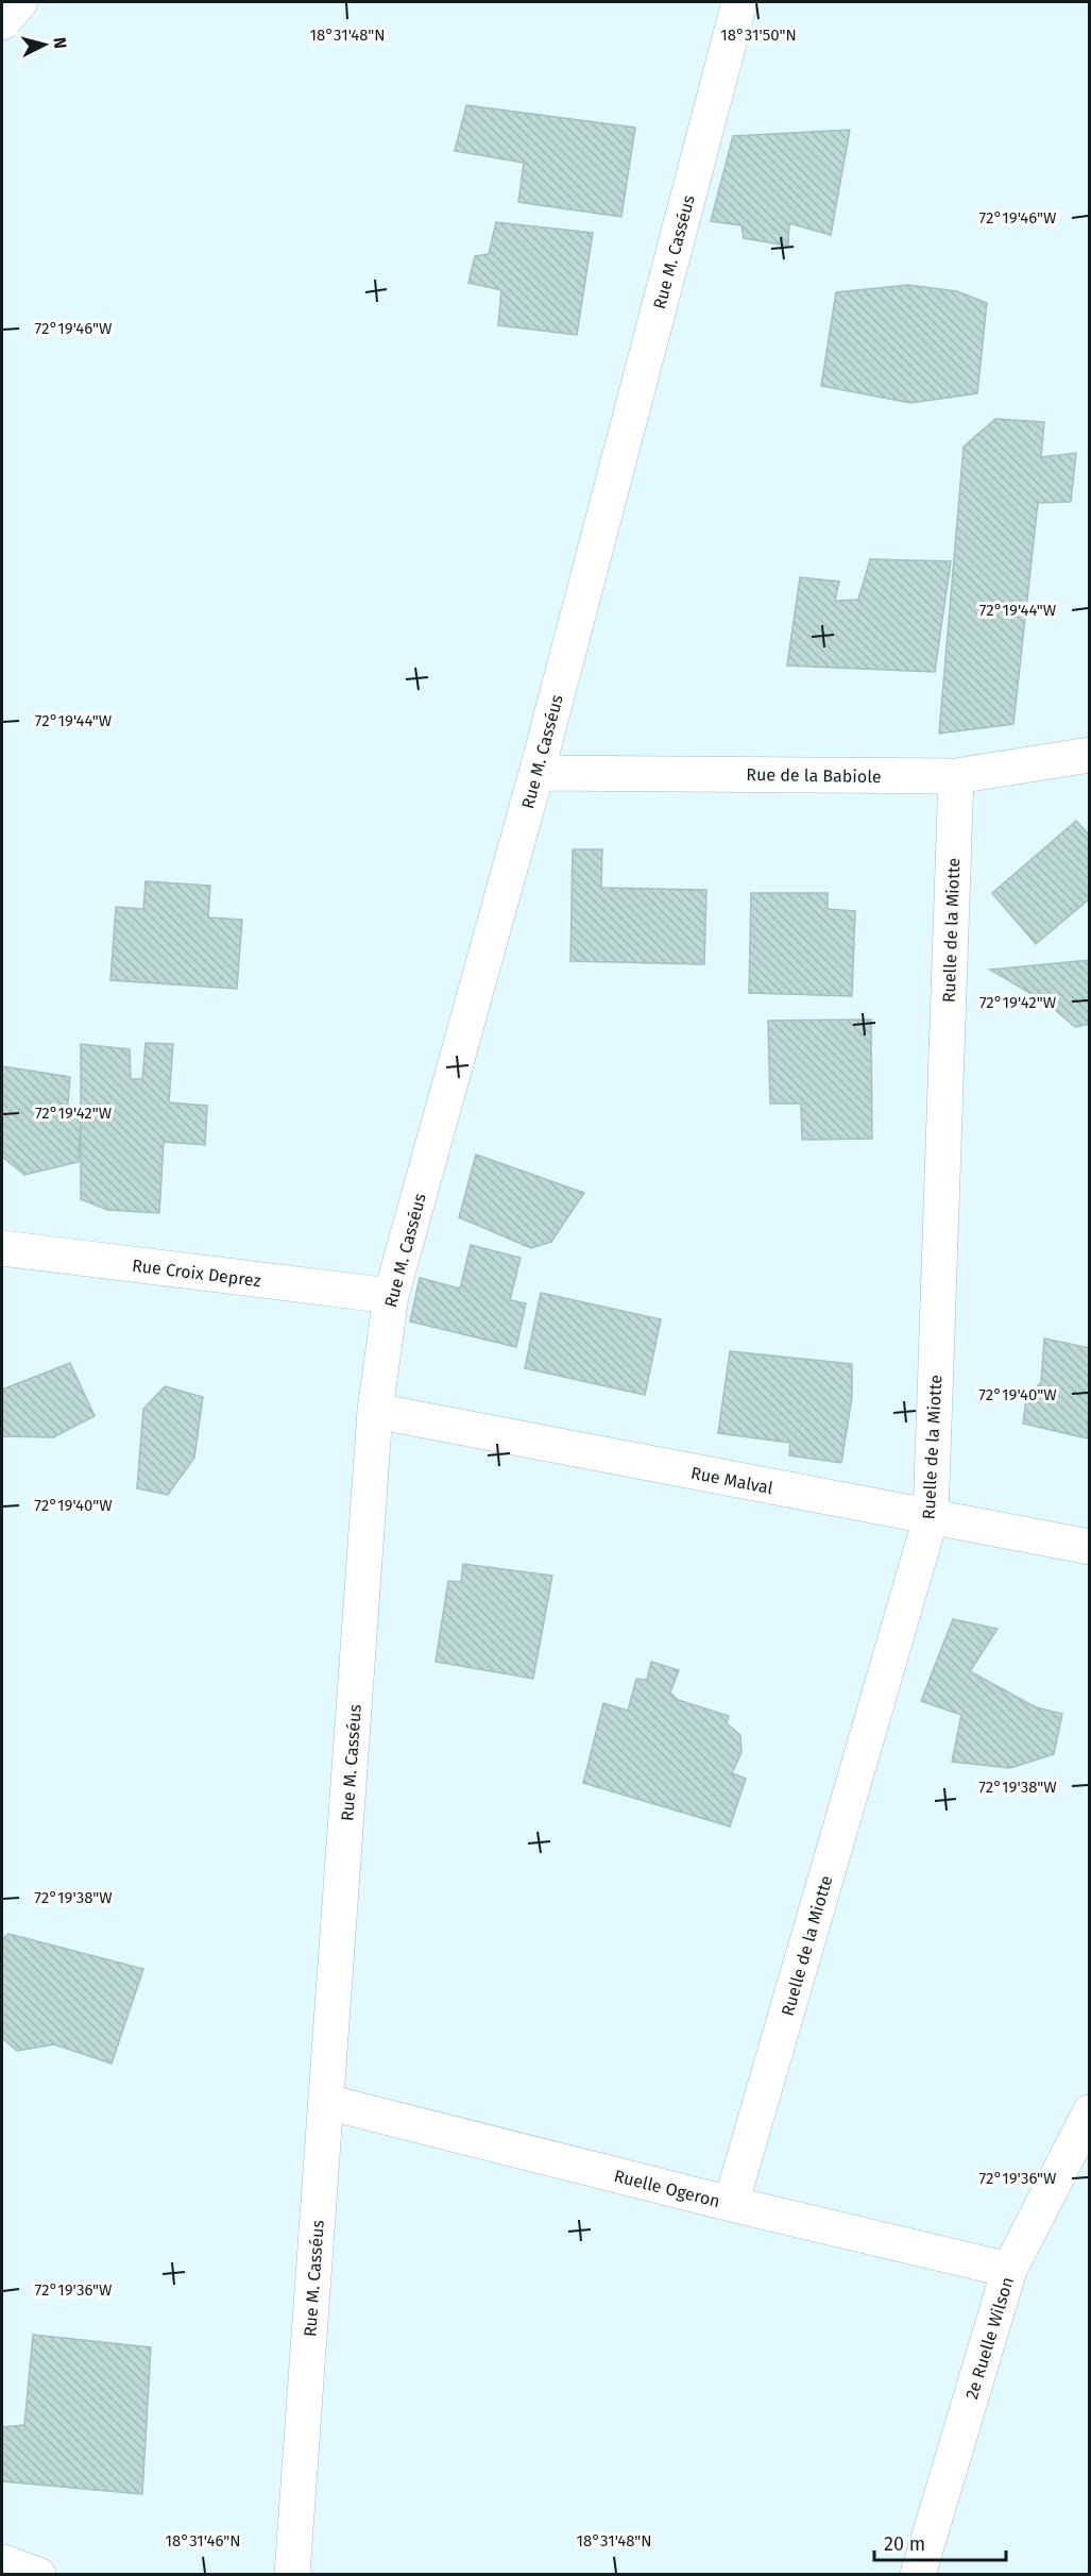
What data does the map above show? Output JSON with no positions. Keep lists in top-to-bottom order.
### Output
{
  "streets": {
    "street": [
      "Rue M. Casséus",
      "Rue de la Babiole",
      "Ruelle de la Miotte",
      "Rue Croix Deprez",
      "Rue Malval",
      "Ruelle Ogeron",
      "2e Ruelle Wilson"
    ]
  },
  "crossings": [
    ["Rue M. Casséus", "Rue de la Babiole"],
    ["Rue M. Casséus", "Rue Croix Deprez"],
    ["Rue M. Casséus", "Rue Malval"],
    ["Rue M. Casséus", "Ruelle Ogeron"],
    ["Rue de la Babiole", "Ruelle de la Miotte"],
    ["Ruelle de la Miotte", "Rue Malval"],
    ["Ruelle de la Miotte", "Ruelle Ogeron"],
    ["Ruelle Ogeron", "2e Ruelle Wilson"]
  ],
  "scale_bar": "20 m",
  "north": "right",
  "coordinates": [
    "18°31'48\"N",
    "18°31'50\"N",
    "72°19'46\"W",
    "72°19'44\"W",
    "72°19'42\"W",
    "72°19'40\"W",
    "72°19'38\"W",
    "72°19'36\"W",
    "18°31'46\"N"
  ]
}
